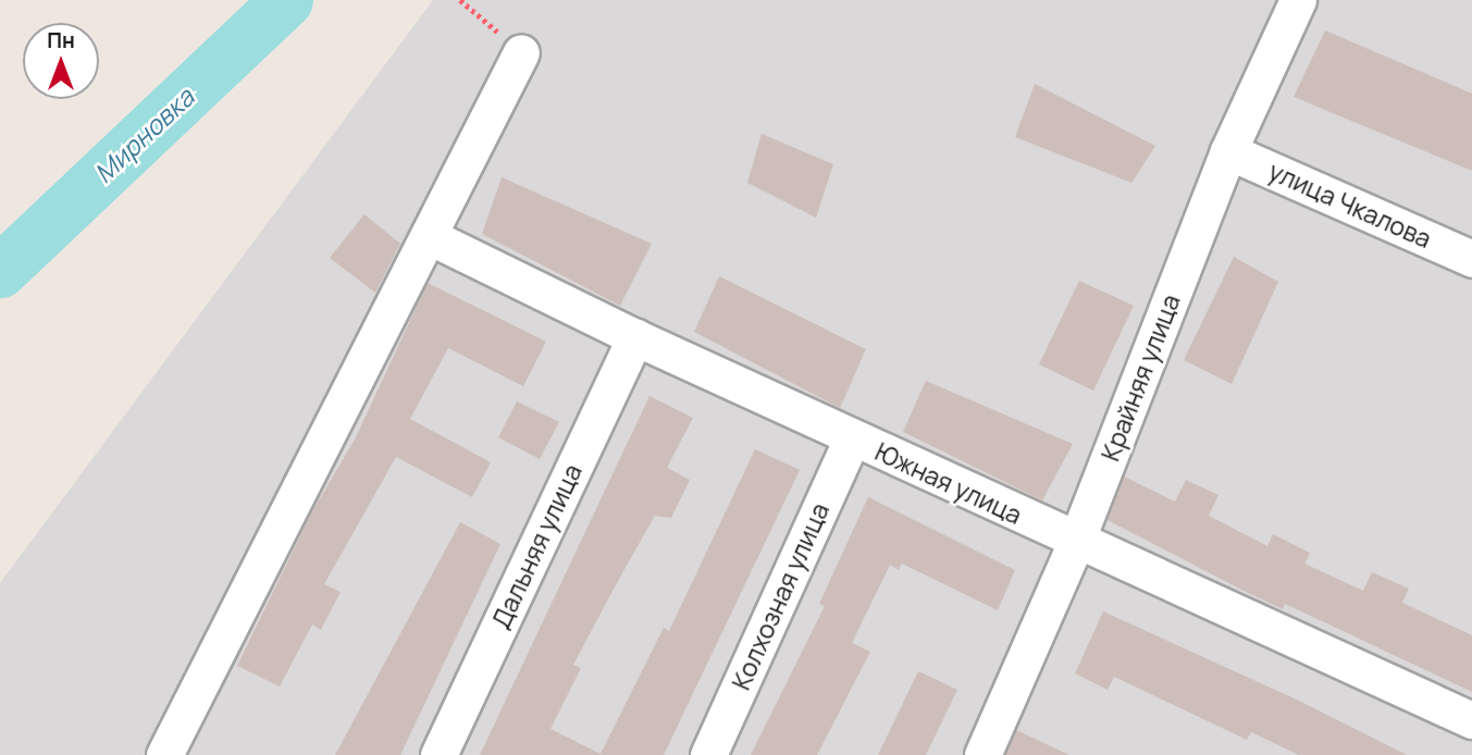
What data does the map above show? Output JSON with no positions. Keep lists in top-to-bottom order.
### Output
{
  "streets": {
    "street": [
      "улица Чкалова",
      "Крайняя улица",
      "Южная улица",
      "Дальняя улица",
      "Колхозная улица"
    ]
  },
  "crossings": [
    ["улица Чкалова", "Крайняя улица"],
    ["Крайняя улица", "Южная улица"],
    ["Южная улица", "Дальняя улица"],
    ["Южная улица", "Колхозная улица"]
  ],
  "water": ["Мирновка"],
  "north": "top"
}
